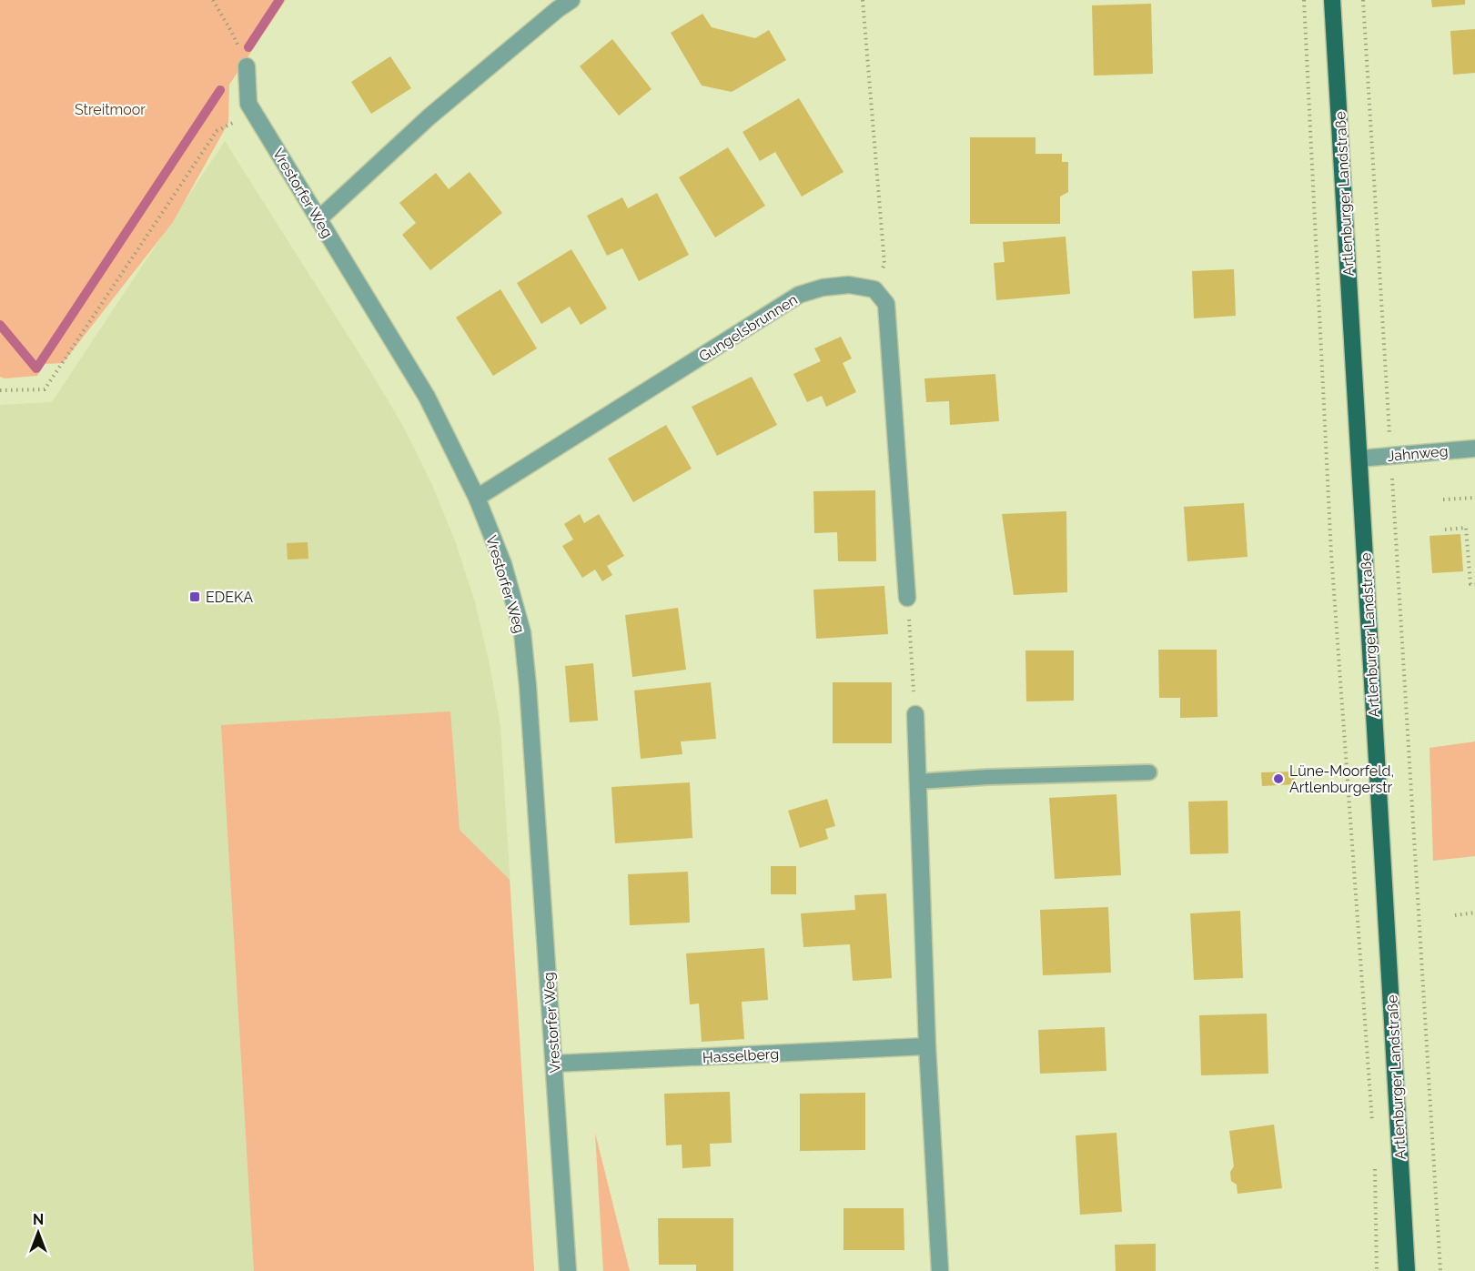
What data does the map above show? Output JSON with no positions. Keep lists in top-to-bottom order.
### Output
{
  "streets": {
    "main road": ["Artlenburger Landstraße"],
    "street": [
      "Vrestorfer Weg",
      "Gungelsbrunnen",
      "Jahnweg",
      "Hasselberg"
    ]
  },
  "crossings": [
    ["Vrestorfer Weg", "Gungelsbrunnen"],
    ["Vrestorfer Weg", "Hasselberg"],
    ["Artlenburger Landstraße", "Jahnweg"]
  ],
  "parks": ["Streitmoor"],
  "places": {
    "transit": ["EDEKA"],
    "other": ["Lüne-Moorfeld, Artlenburgerstr"]
  },
  "north": "top"
}
